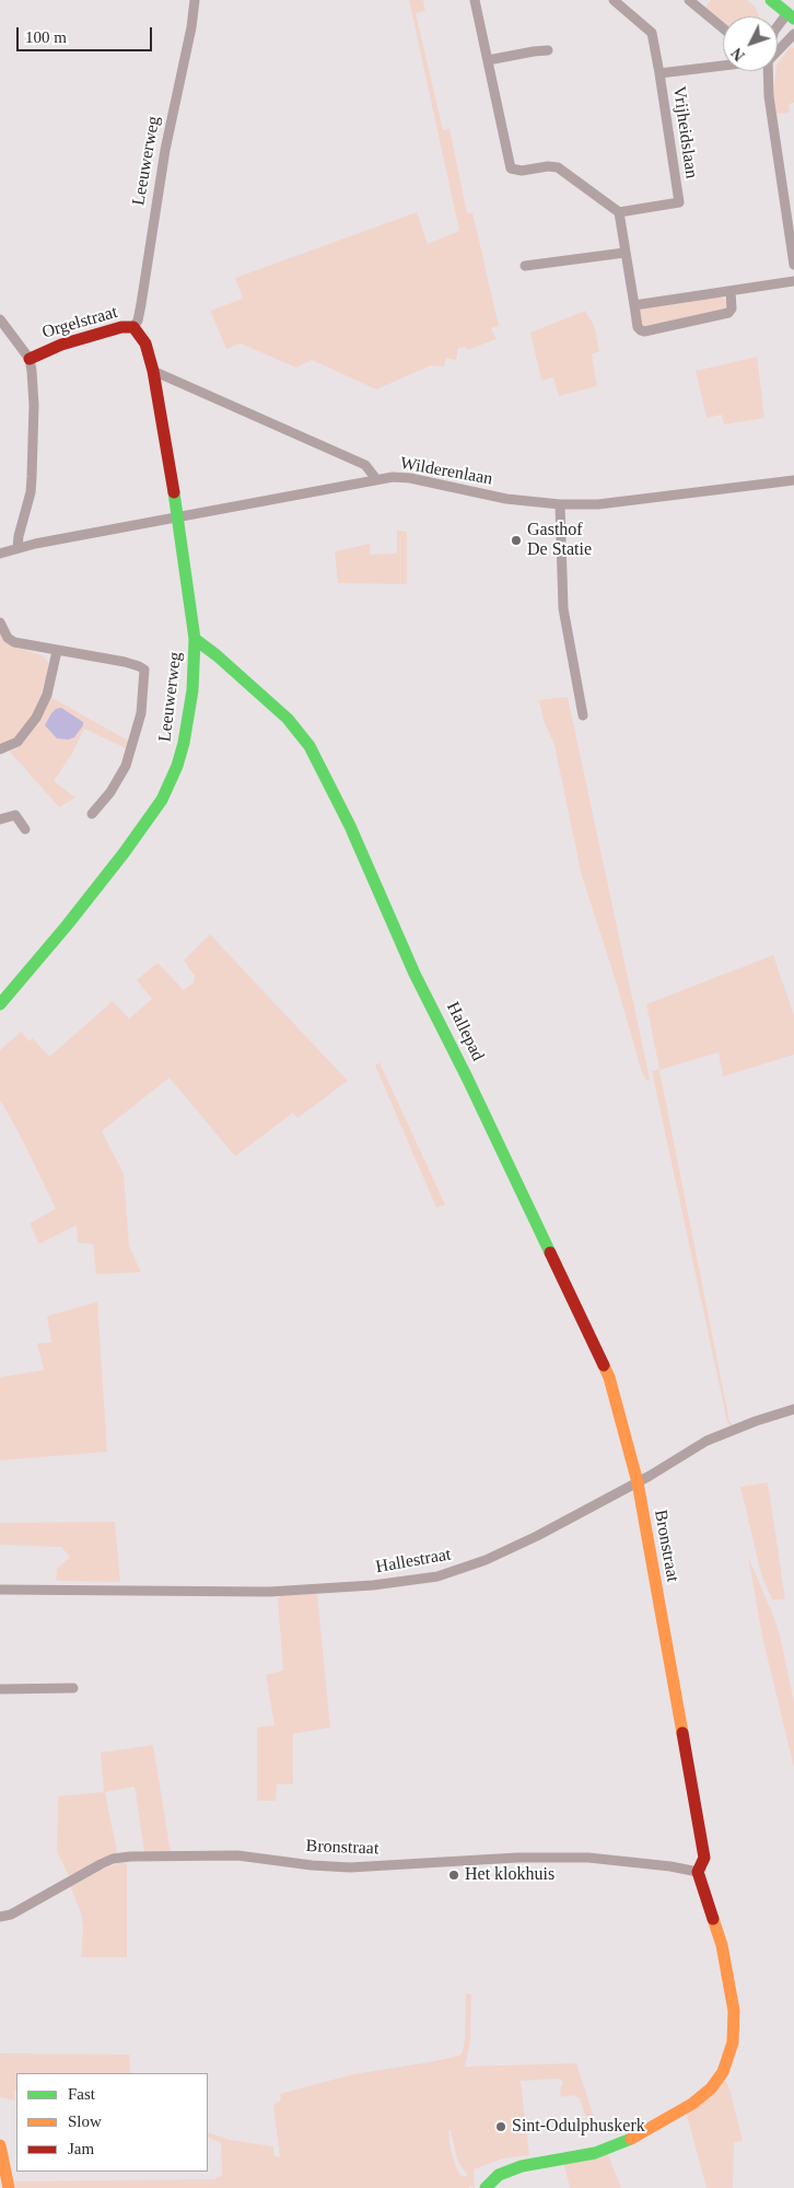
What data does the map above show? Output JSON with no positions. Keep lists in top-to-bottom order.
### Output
{
  "streets": {
    "street": [
      "Vrijheidslaan",
      "Leeuwerweg",
      "Orgelstraat",
      "Wilderenlaan",
      "Hallepad",
      "Bronstraat",
      "Hallestraat"
    ]
  },
  "crossings": [
    ["Leeuwerweg", "Orgelstraat"],
    ["Leeuwerweg", "Wilderenlaan"],
    ["Leeuwerweg", "Hallepad"],
    ["Orgelstraat", "Wilderenlaan"],
    ["Hallepad", "Bronstraat"],
    ["Hallepad", "Hallestraat"],
    ["Bronstraat", "Hallestraat"]
  ],
  "places": ["Gasthof De Statie", "Het klokhuis", "Sint-Odulphuskerk"],
  "legend": ["Fast", "Slow", "Jam"],
  "scale_bar": "100 m",
  "north": "bottom left"
}
